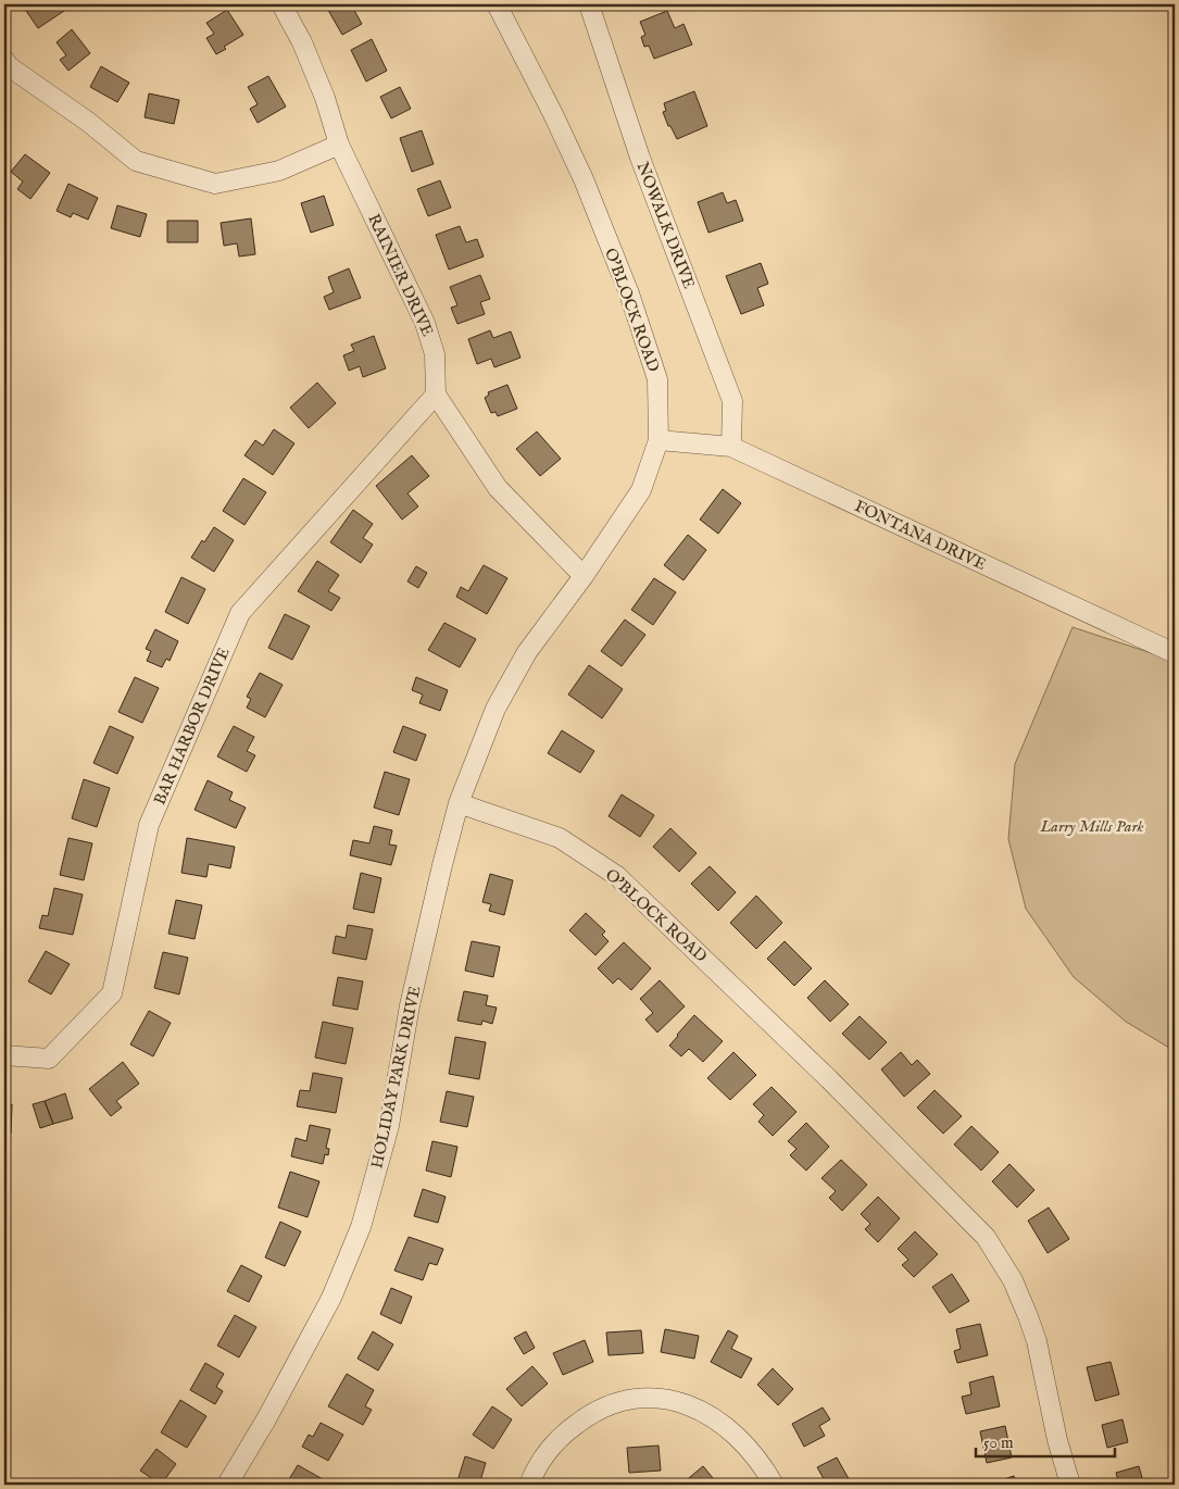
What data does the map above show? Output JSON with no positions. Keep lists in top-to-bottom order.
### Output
{
  "streets": {
    "street": [
      "NOWALK DRIVE",
      "RAINIER DRIVE",
      "O'BLOCK ROAD",
      "FONTANA DRIVE",
      "BAR HARBOR DRIVE",
      "HOLIDAY PARK DRIVE"
    ]
  },
  "crossings": [
    ["NOWALK DRIVE", "FONTANA DRIVE"],
    ["RAINIER DRIVE", "BAR HARBOR DRIVE"],
    ["O'BLOCK ROAD", "FONTANA DRIVE"],
    ["O'BLOCK ROAD", "HOLIDAY PARK DRIVE"]
  ],
  "parks": ["Larry Mills Park"],
  "scale_bar": "50 m"
}
